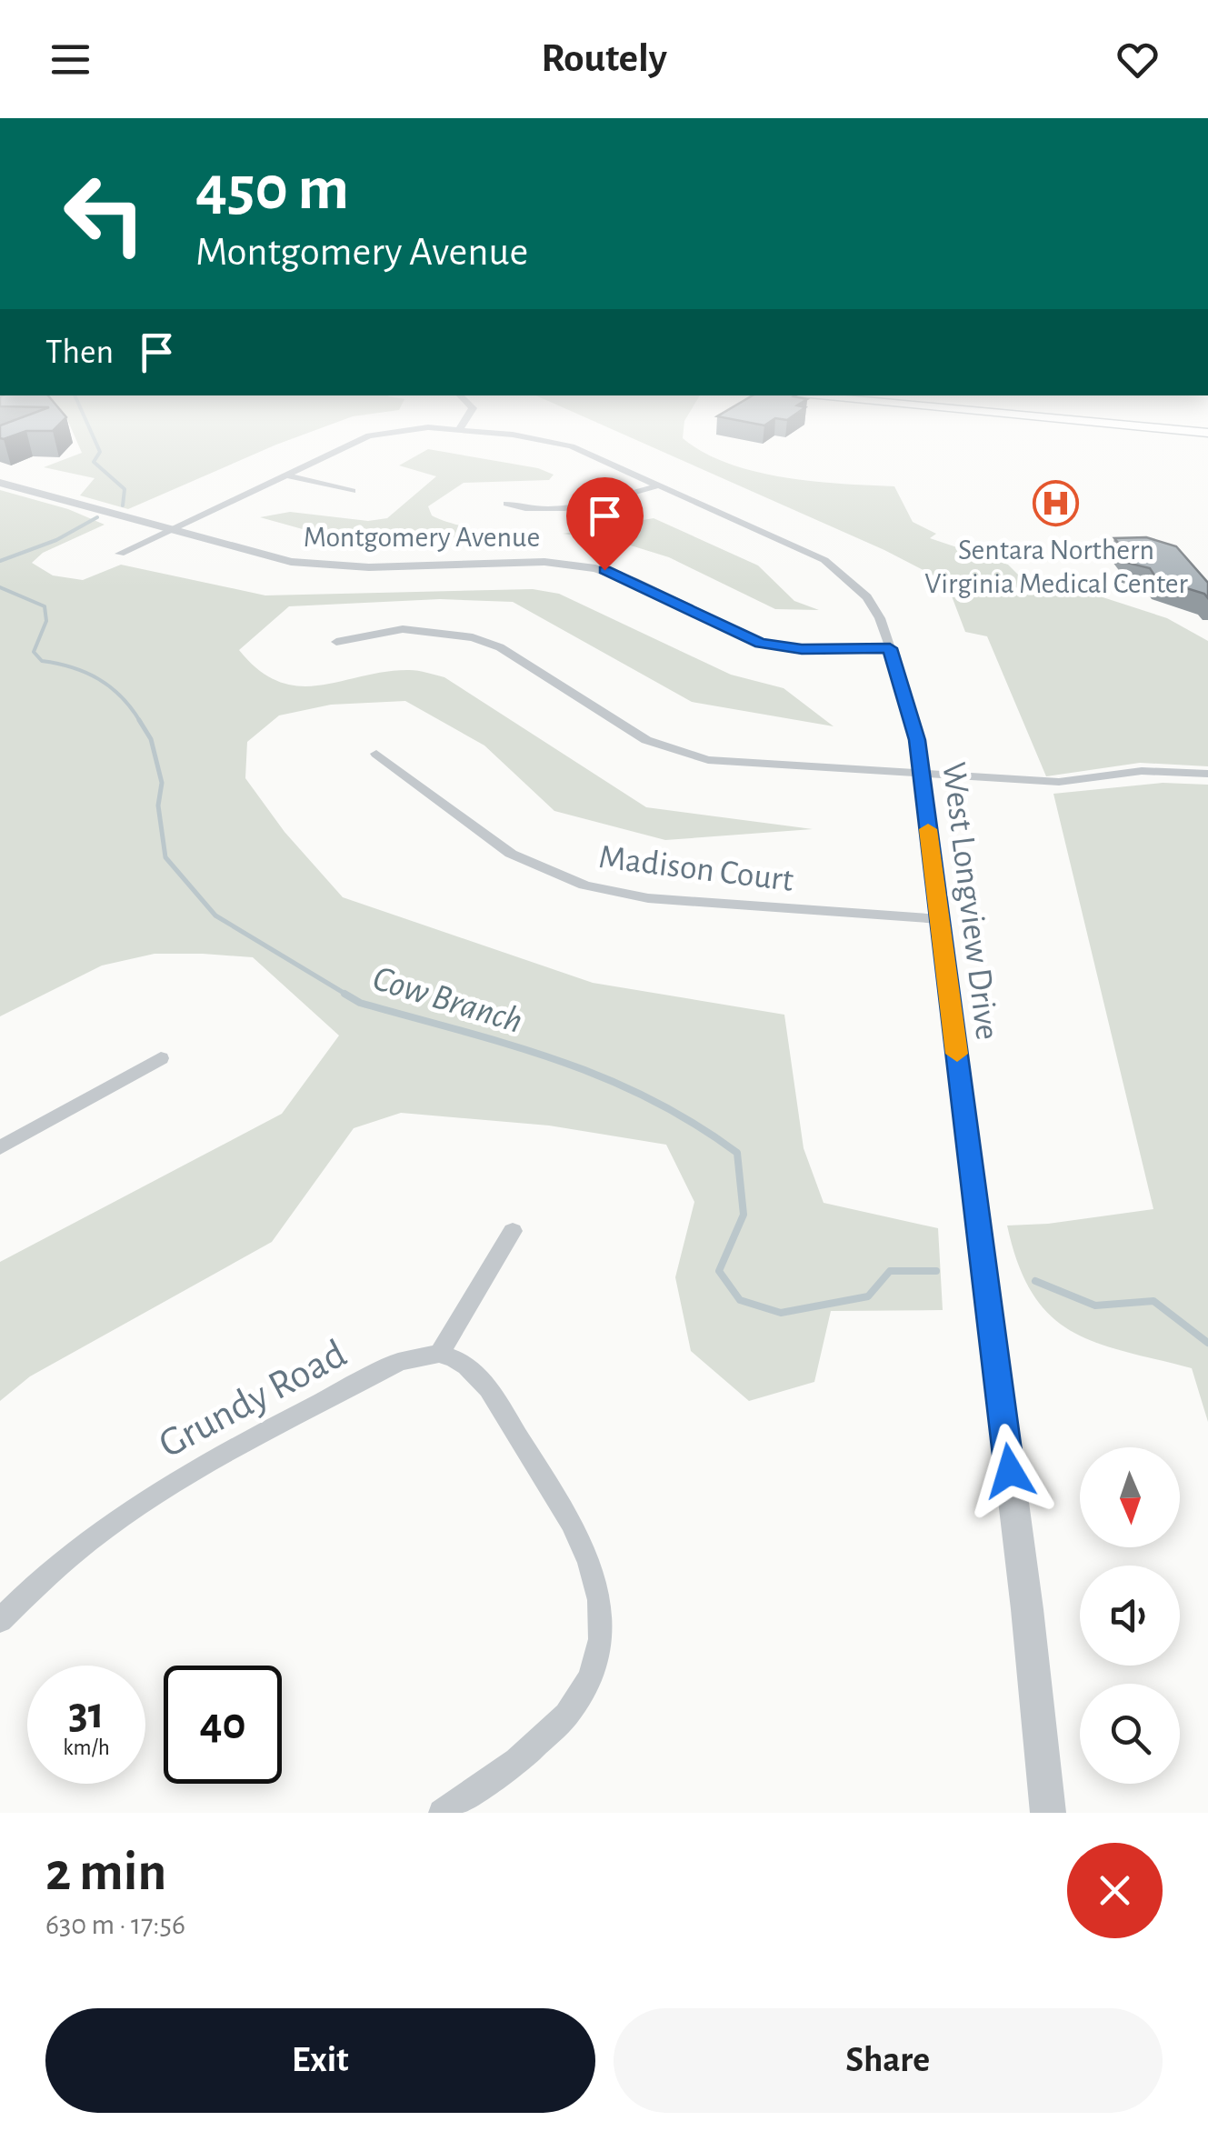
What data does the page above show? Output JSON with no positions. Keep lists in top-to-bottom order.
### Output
{
  "streets": {
    "street": [
      "Montgomery Avenue",
      "Madison Court",
      "West Longview Drive",
      "Grundy Road"
    ]
  },
  "crossings": [
    ["Montgomery Avenue", "West Longview Drive"],
    ["Madison Court", "West Longview Drive"]
  ],
  "water": ["Cow Branch"],
  "places": {
    "hospital": ["Sentara Northern Virginia Medical Center"]
  },
  "north": "bottom",
  "page": {
    "header": "Routely",
    "turn": ["450 m", "Montgomery Avenue"],
    "then": "Then",
    "speed": "31 km/h",
    "limit": "40",
    "heading": ["2 min", "630 m · 17:56"],
    "buttons": ["Exit", "Share"]
  }
}
